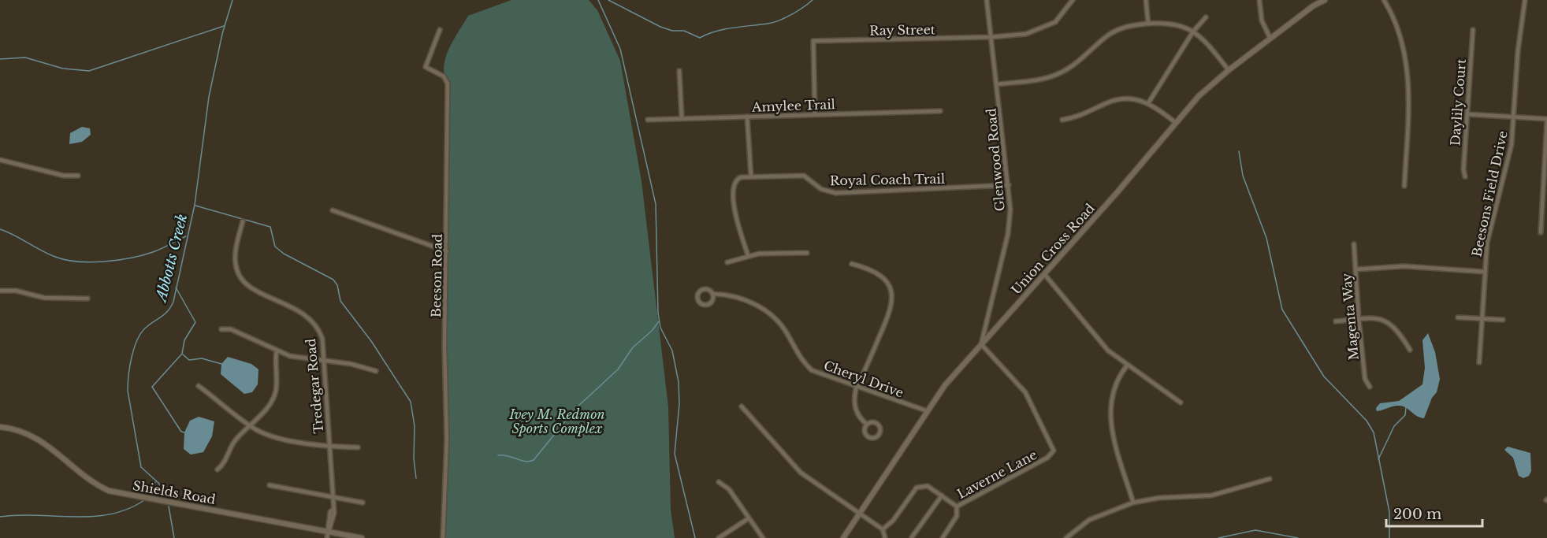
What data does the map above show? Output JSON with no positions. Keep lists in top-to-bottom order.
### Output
{
  "streets": {
    "main road": ["Union Cross Road", "Shields Road"],
    "street": [
      "Ray Street",
      "Daylily Court",
      "Amylee Trail",
      "Glenwood Road",
      "Royal Coach Trail",
      "Beesons Field Drive",
      "Beeson Road",
      "Magenta Way",
      "Cheryl Drive",
      "Tredegar Road",
      "Laverne Lane"
    ]
  },
  "crossings": [
    ["Ray Street", "Amylee Trail"],
    ["Ray Street", "Glenwood Road"],
    ["Glenwood Road", "Royal Coach Trail"],
    ["Glenwood Road", "Union Cross Road"],
    ["Glenwood Road", "Laverne Lane"],
    ["Union Cross Road", "Cheryl Drive"],
    ["Union Cross Road", "Laverne Lane"],
    ["Tredegar Road", "Shields Road"]
  ],
  "water": ["Abbotts Creek"],
  "parks": ["Ivey M. Redmon Sports Complex"],
  "scale_bar": "200 m"
}
